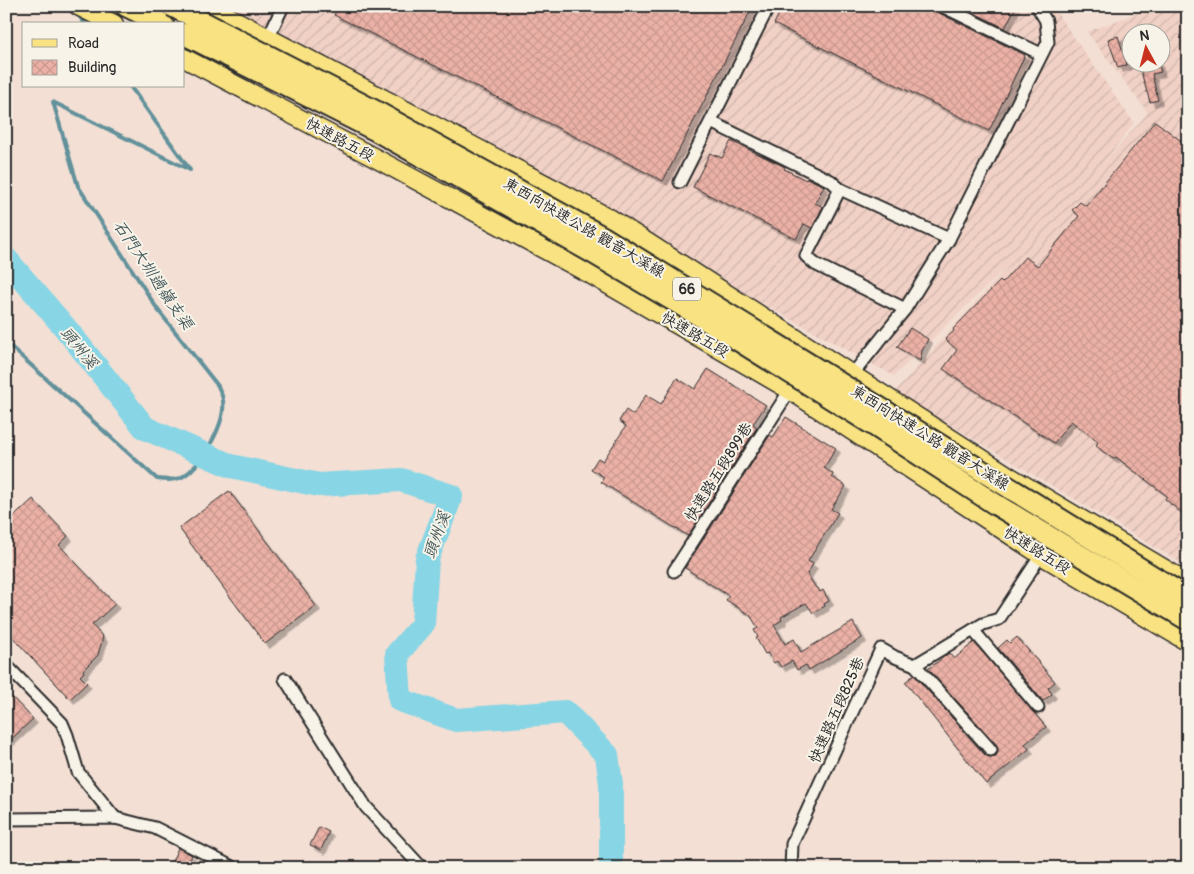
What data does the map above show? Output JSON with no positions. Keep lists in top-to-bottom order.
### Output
{
  "streets": {
    "highway": ["東西向快速公路 觀音大溪線", "66"],
    "main road": ["快速路五段"],
    "street": ["快速路五段899巷", "快速路五段825巷"]
  },
  "crossings": [
    ["快速路五段", "快速路五段899巷"]
  ],
  "water": ["石門大圳過嶺支渠", "頭州溪"],
  "legend": ["Road", "Building"],
  "north": "top"
}
